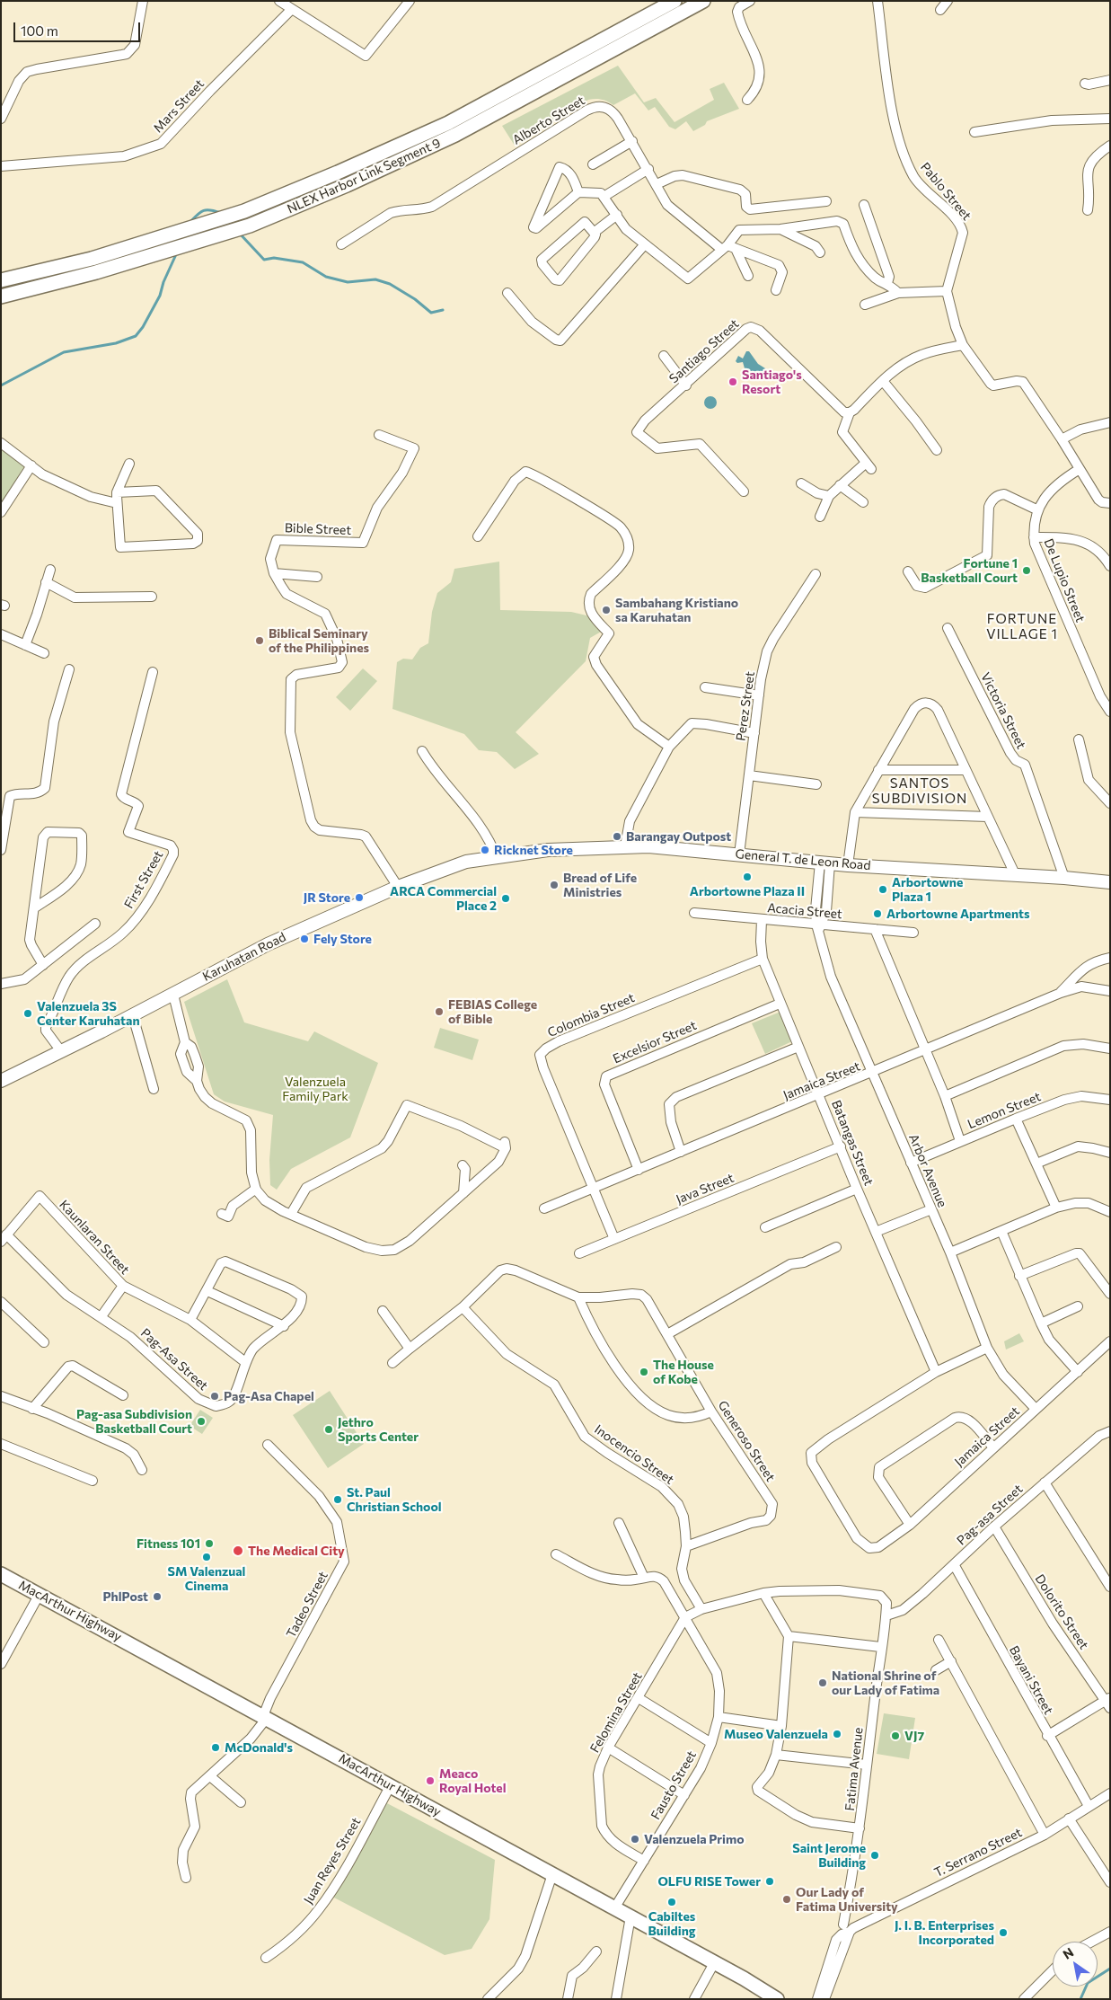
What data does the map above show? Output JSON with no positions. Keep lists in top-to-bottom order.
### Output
{
  "streets": {
    "highway": ["NLEX Harbor Link Segment 9", "MacArthur Highway"],
    "main road": ["General T. de Leon Road", "Karuhatan Road"],
    "street": [
      "Mars Street",
      "Alberto Street",
      "Pablo Street",
      "Santiago Street",
      "Bible Street",
      "De Lupio Street",
      "Perez Street",
      "Victoria Street",
      "First Street",
      "Acacia Street",
      "Colombia Street",
      "Excelsior Street",
      "Jamaica Street",
      "Lemon Street",
      "Batangas Street",
      "Arbor Avenue",
      "Java Street",
      "Kaunlaran Street",
      "Pag-Asa Street",
      "Generoso Street",
      "Inocencio Street",
      "Pag-asa Street",
      "Tadeo Street",
      "Dolorito Street",
      "Bayani Street",
      "Felomina Street",
      "Fatima Avenue",
      "Fausto Street",
      "T. Serrano Street",
      "Juan Reyes Street"
    ]
  },
  "crossings": [
    ["Bible Street", "Karuhatan Road"],
    ["Perez Street", "General T. de Leon Road"],
    ["Victoria Street", "General T. de Leon Road"],
    ["General T. de Leon Road", "Karuhatan Road"],
    ["First Street", "Karuhatan Road"],
    ["Acacia Street", "Batangas Street"],
    ["Acacia Street", "Arbor Avenue"],
    ["Colombia Street", "Jamaica Street"],
    ["Colombia Street", "Batangas Street"],
    ["Colombia Street", "Java Street"],
    ["Excelsior Street", "Jamaica Street"],
    ["Excelsior Street", "Batangas Street"],
    ["Jamaica Street", "Batangas Street"],
    ["Jamaica Street", "Arbor Avenue"],
    ["Lemon Street", "Arbor Avenue"],
    ["Batangas Street", "Java Street"],
    ["Kaunlaran Street", "Pag-Asa Street"],
    ["Generoso Street", "Inocencio Street"],
    ["Pag-asa Street", "Dolorito Street"],
    ["Pag-asa Street", "Bayani Street"],
    ["Pag-asa Street", "Fatima Avenue"],
    ["Tadeo Street", "MacArthur Highway"],
    ["MacArthur Highway", "Fausto Street"],
    ["MacArthur Highway", "Juan Reyes Street"],
    ["Bayani Street", "T. Serrano Street"],
    ["Felomina Street", "Fausto Street"]
  ],
  "districts": ["FORTUNE VILLAGE 1", "SANTOS SUBDIVISION"],
  "parks": ["Valenzuela Family Park"],
  "places": [
    "Santiago's Resort",
    "Fortune 1 Basketball Court",
    "Sambahang Kristiano sa Karuhatan",
    "Biblical Seminary of the Philippines",
    "Barangay Outpost",
    "Ricknet Store",
    "Arbortowne Plaza II",
    "Bread of Life Ministries",
    "Arbortowne Plaza 1",
    "JR Store",
    "ARCA Commercial Place 2",
    "Arbortowne Apartments",
    "Fely Store",
    "FEBIAS College of Bible",
    "Valenzuela 3S Center Karuhatan",
    "The House of Kobe",
    "Pag-Asa Chapel",
    "Pag-asa Subdivision Basketball Court",
    "Jethro Sports Center",
    "St. Paul Christian School",
    "Fitness 101",
    "The Medical City",
    "SM Valenzual Cinema",
    "PhlPost",
    "National Shrine of our Lady of Fatima",
    "Museo Valenzuela",
    "VJ7",
    "McDonald's",
    "Meaco Royal Hotel",
    "Valenzuela Primo",
    "Saint Jerome Building",
    "OLFU RISE Tower",
    "Our Lady of Fatima University",
    "Cabiltes Building",
    "J. I. B. Enterprises Incorporated"
  ],
  "scale_bar": "100 m",
  "north": "top left"
}
